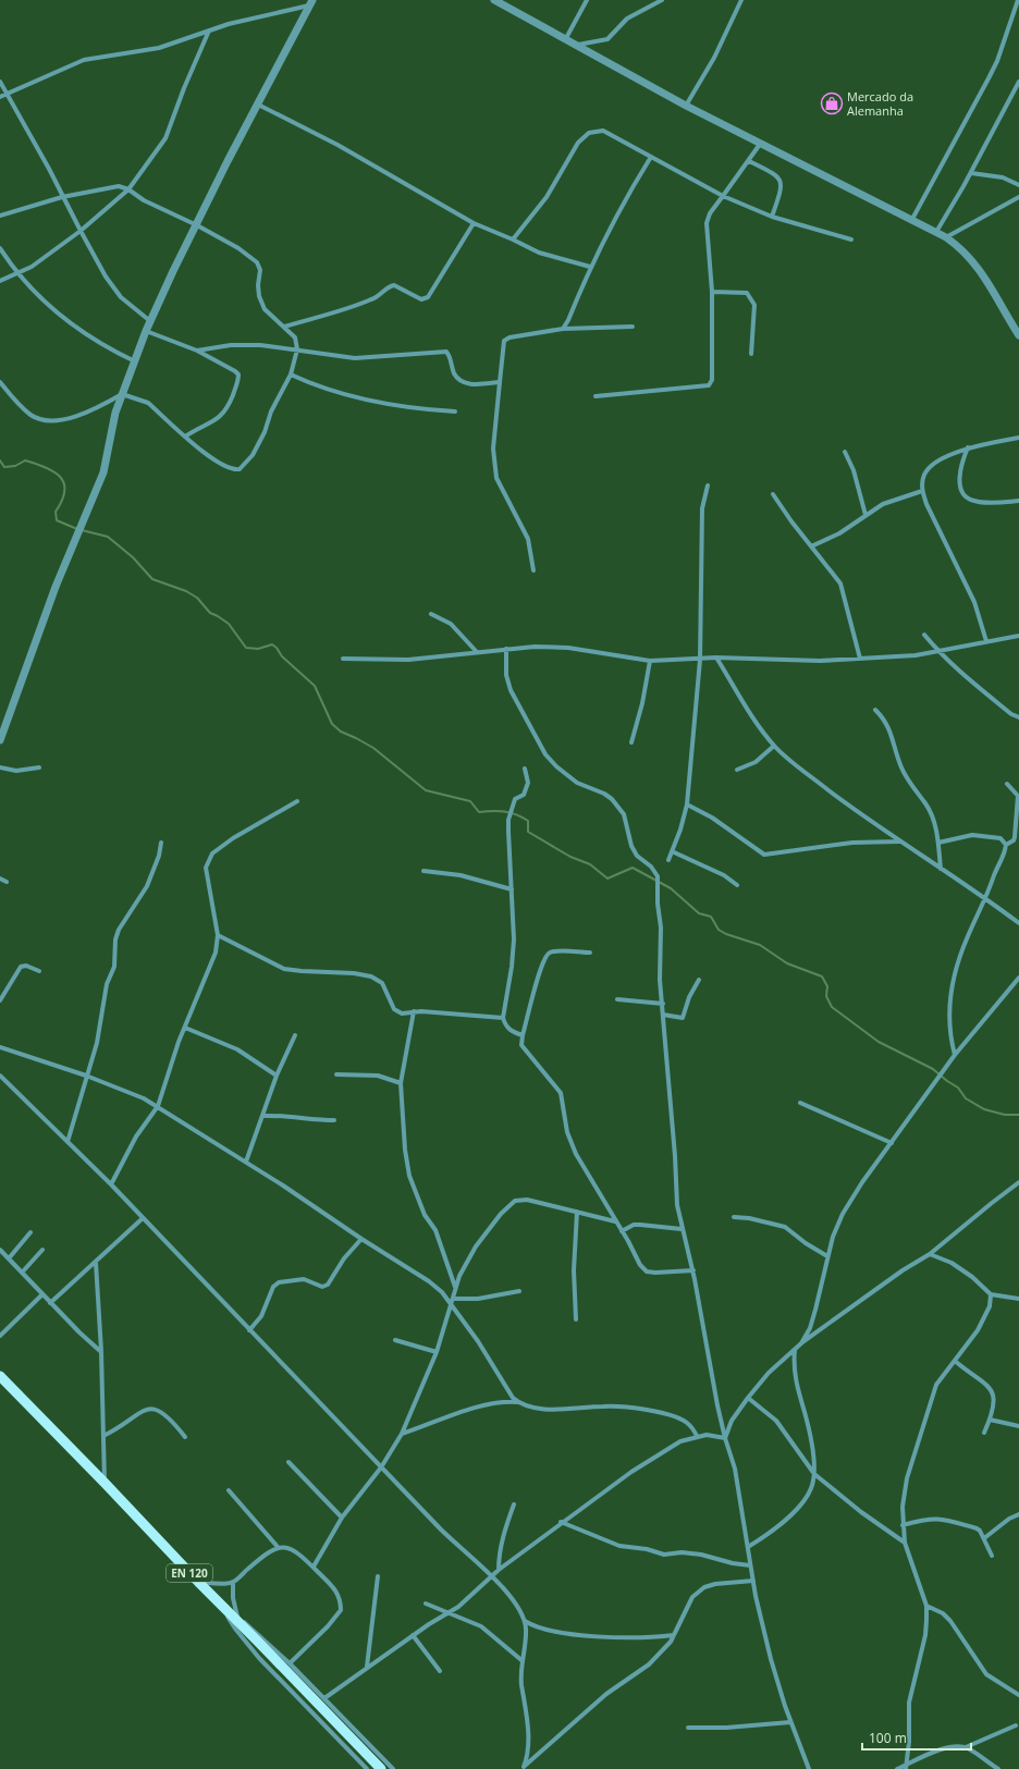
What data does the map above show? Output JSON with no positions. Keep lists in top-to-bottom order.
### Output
{
  "streets": {
    "main road": ["EN 120"]
  },
  "places": {
    "shop": ["Mercado da Alemanha"]
  },
  "scale_bar": "100 m"
}
